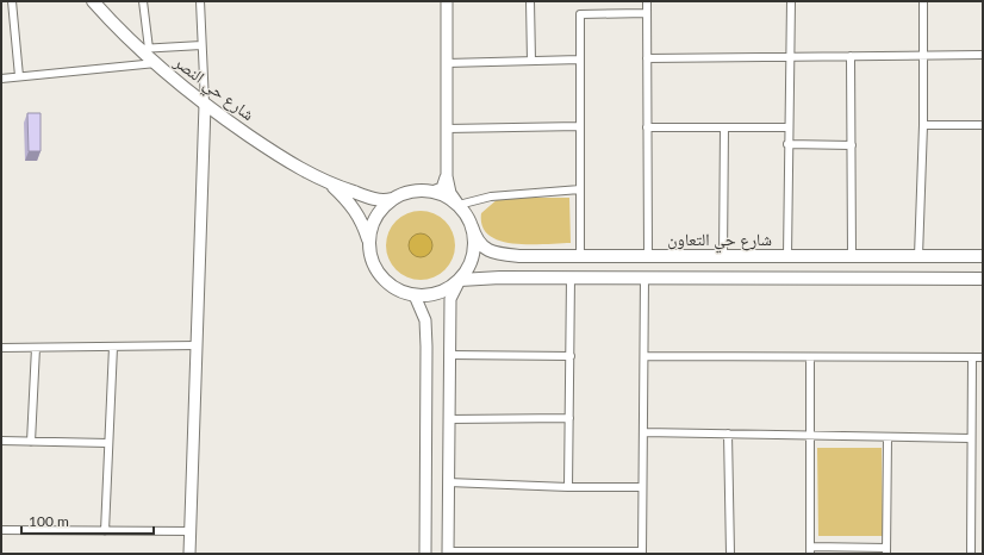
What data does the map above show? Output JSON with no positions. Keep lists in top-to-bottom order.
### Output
{
  "streets": {
    "main road": ["شارع حي النصر", "شارع حي التعاون"]
  },
  "scale_bar": "100 m"
}
